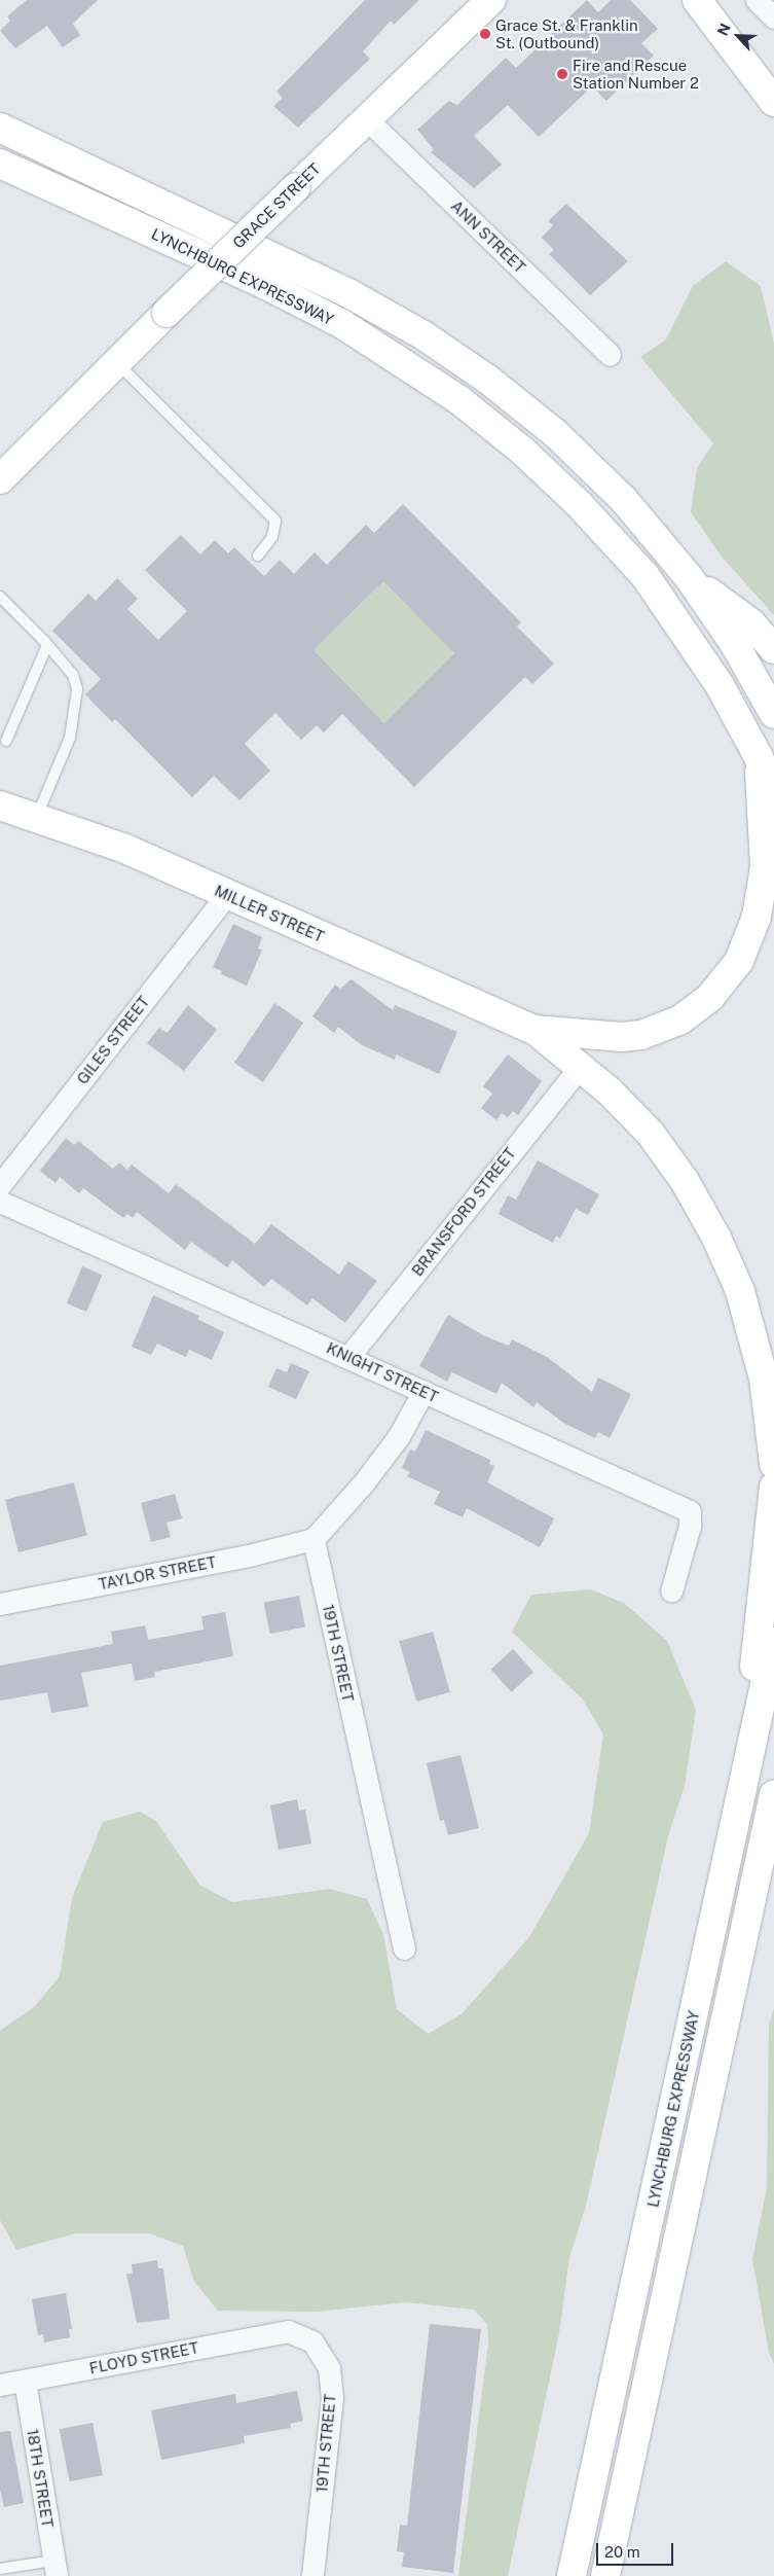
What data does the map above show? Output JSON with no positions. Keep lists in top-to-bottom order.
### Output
{
  "streets": {
    "main road": ["GRACE STREET", "LYNCHBURG EXPRESSWAY", "MILLER STREET"],
    "street": [
      "ANN STREET",
      "GILES STREET",
      "BRANSFORD STREET",
      "KNIGHT STREET",
      "TAYLOR STREET",
      "19TH STREET",
      "FLOYD STREET",
      "18TH STREET"
    ]
  },
  "crossings": [
    ["GRACE STREET", "ANN STREET"],
    ["MILLER STREET", "GILES STREET"],
    ["BRANSFORD STREET", "KNIGHT STREET"],
    ["TAYLOR STREET", "19TH STREET"],
    ["19TH STREET", "FLOYD STREET"],
    ["FLOYD STREET", "18TH STREET"]
  ],
  "places": ["Grace St. & Franklin St. (Outbound)", "Fire and Rescue Station Number 2"],
  "scale_bar": "20 m",
  "north": "top left"
}
